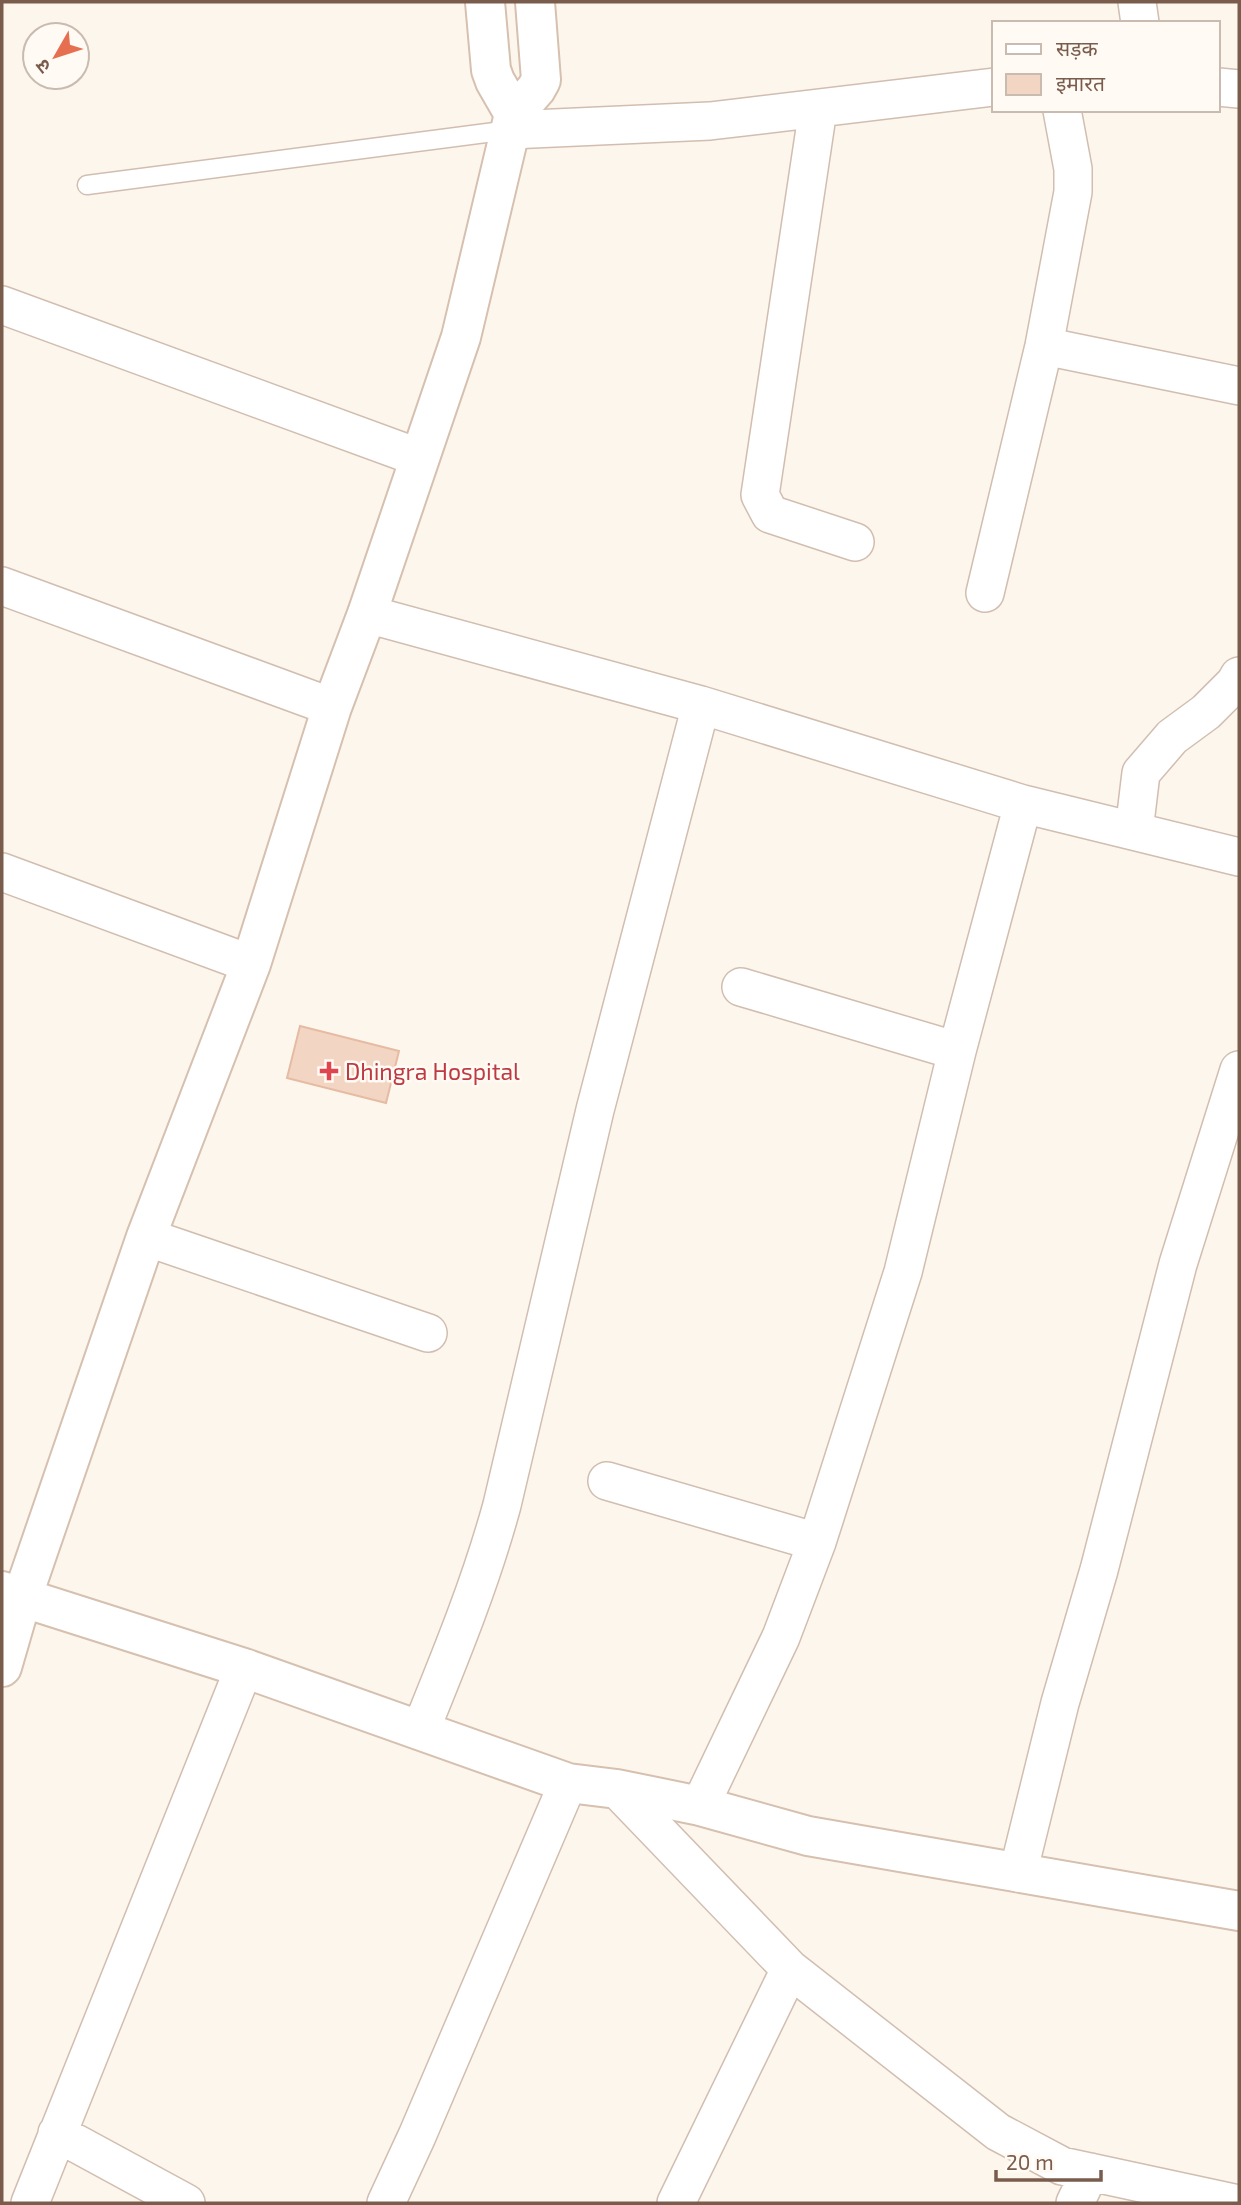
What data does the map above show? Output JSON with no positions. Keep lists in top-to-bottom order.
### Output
{
  "places": {
    "health": ["Dhingra Hospital"]
  },
  "legend": ["सड़क", "इमारत"],
  "scale_bar": "20 m",
  "north": "bottom left"
}
